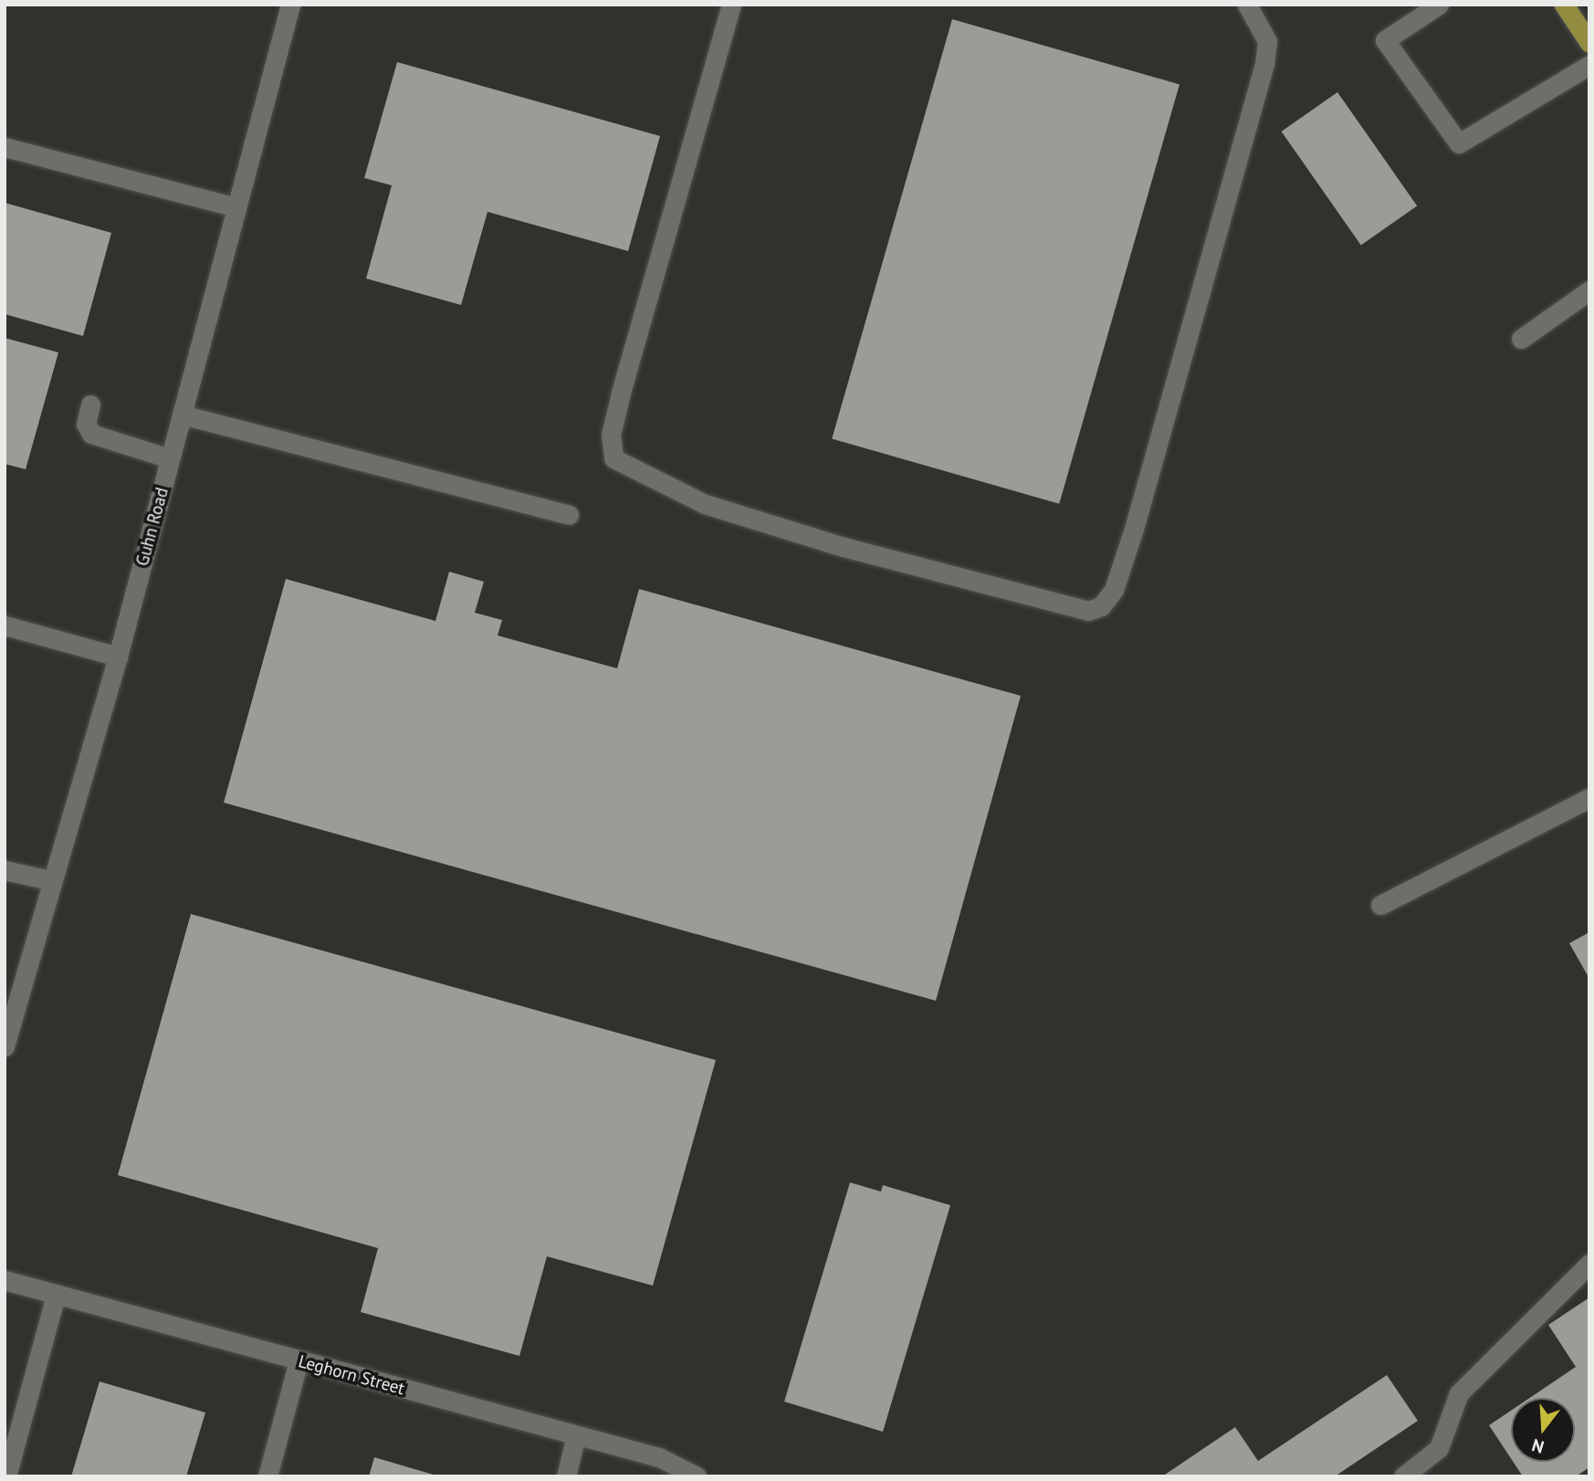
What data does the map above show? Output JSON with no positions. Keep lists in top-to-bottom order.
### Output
{
  "streets": {
    "street": ["Guhn Road", "Leghorn Street"]
  },
  "north": "bottom"
}
